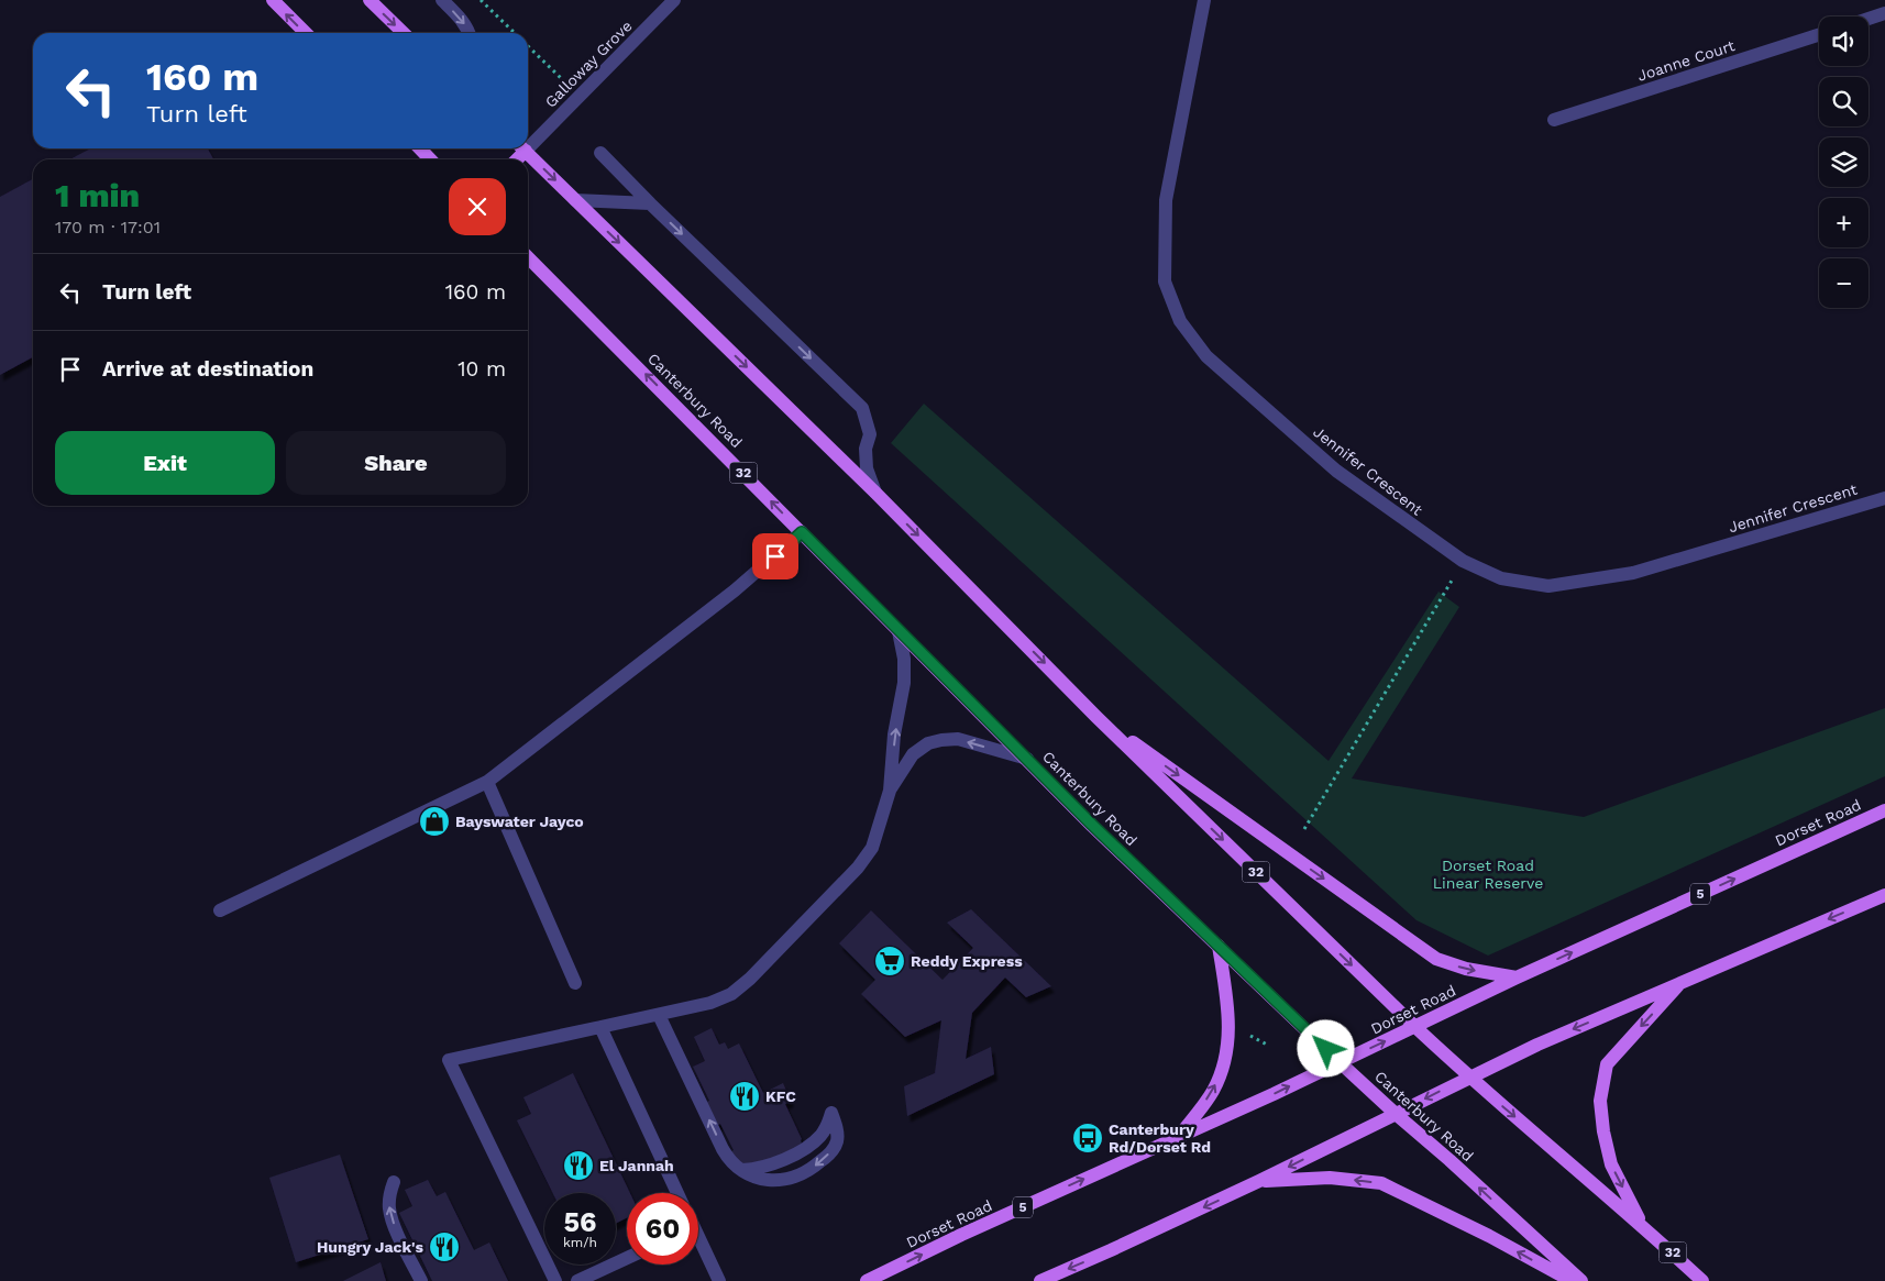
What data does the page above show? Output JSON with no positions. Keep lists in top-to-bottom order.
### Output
{
  "streets": {
    "main road": [
      "Canterbury Road",
      "32",
      "Dorset Road",
      "5"
    ],
    "street": ["Joanne Court", "Galloway Grove", "Jennifer Crescent"]
  },
  "crossings": [
    ["Canterbury Road", "Dorset Road"],
    ["32", "Dorset Road"]
  ],
  "parks": ["Dorset Road Linear Reserve"],
  "places": {
    "shop": ["Bayswater Jayco"],
    "supermarket": ["Reddy Express"],
    "restaurant": ["KFC", "El Jannah", "Hungry Jack's"],
    "bus stop": ["Canterbury Rd/Dorset Rd"]
  },
  "page": {
    "map_buttons": ["+", "−"],
    "turn": ["160 m", "Turn left"],
    "heading": ["1 min", "170 m · 17:01"],
    "list": [
      {
        "name": "Turn left",
        "value": "160 m"
      },
      {
        "name": "Arrive at destination",
        "value": "10 m"
      }
    ],
    "buttons": ["Exit", "Share"],
    "speed": "56 km/h",
    "limit": "60"
  }
}
